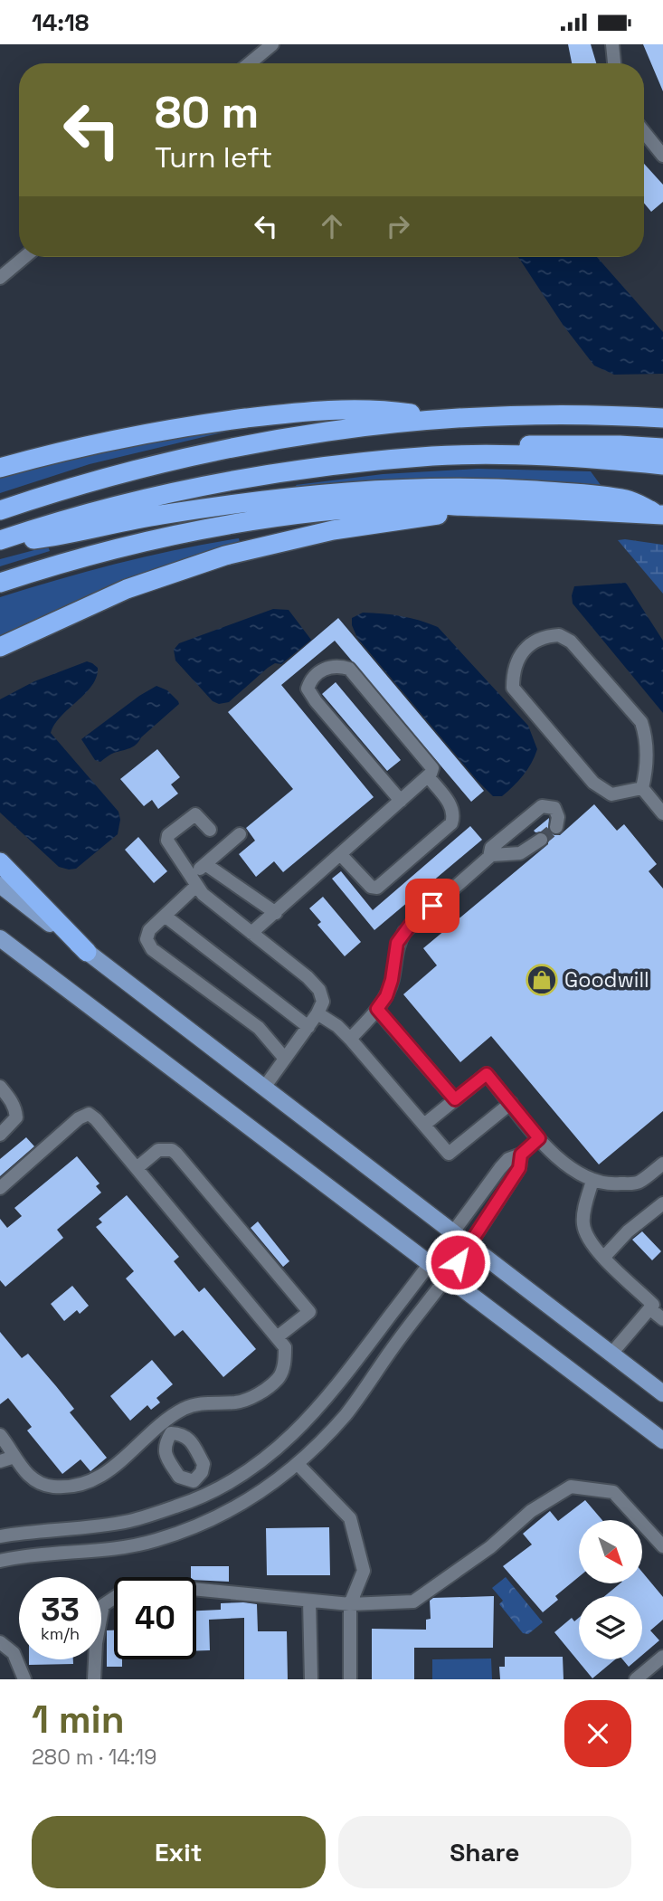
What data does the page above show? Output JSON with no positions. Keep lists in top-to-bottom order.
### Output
{
  "places": {
    "shop": ["Goodwill"]
  },
  "north": "bottom right",
  "page": {
    "status": "14:18",
    "turn": ["80 m", "Turn left"],
    "speed": "33 km/h",
    "limit": "40",
    "heading": ["1 min", "280 m · 14:19"],
    "buttons": ["Exit", "Share"]
  }
}
